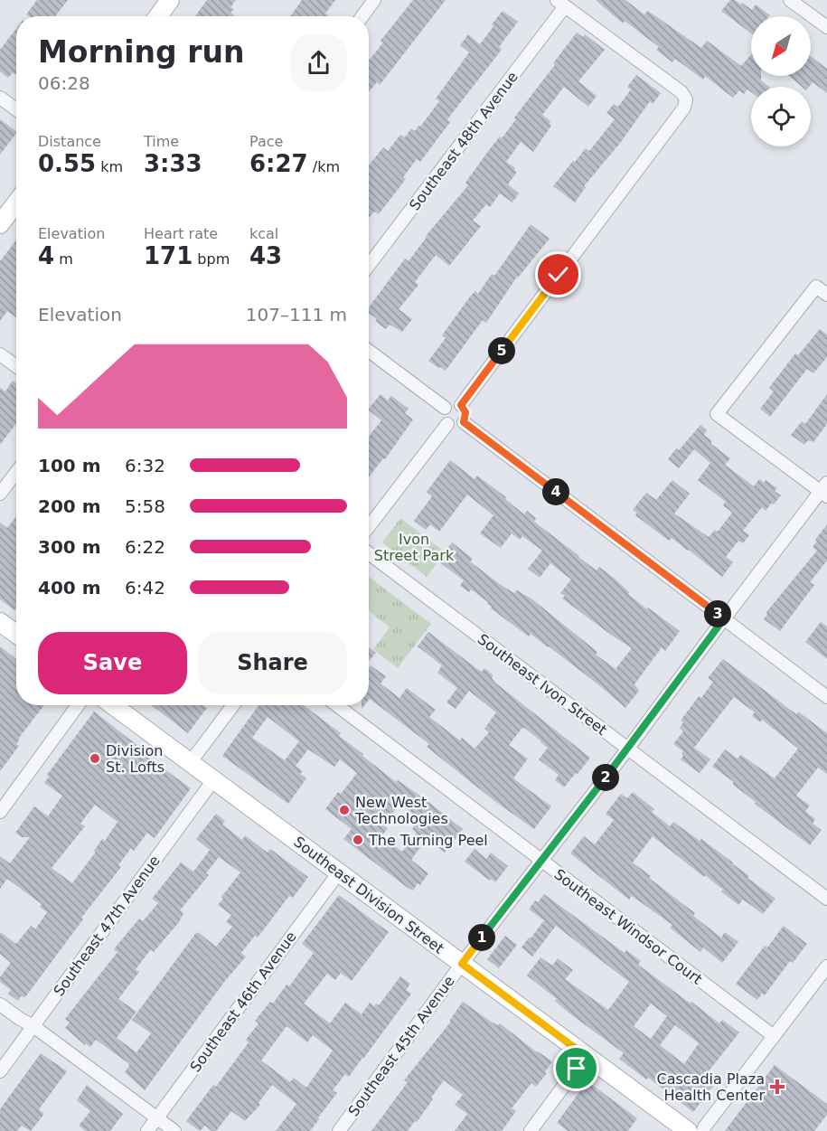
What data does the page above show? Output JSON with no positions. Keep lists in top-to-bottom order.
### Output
{
  "streets": {
    "main road": ["Southeast Division Street"],
    "street": [
      "Southeast 48th Avenue",
      "Southeast Ivon Street",
      "Southeast 47th Avenue",
      "Southeast Windsor Court",
      "Southeast 46th Avenue",
      "Southeast 45th Avenue"
    ]
  },
  "crossings": [
    ["Southeast Ivon Street", "Southeast 45th Avenue"],
    ["Southeast Division Street", "Southeast 47th Avenue"],
    ["Southeast Division Street", "Southeast 46th Avenue"],
    ["Southeast Division Street", "Southeast 45th Avenue"],
    ["Southeast Windsor Court", "Southeast 45th Avenue"]
  ],
  "parks": ["Ivon Street Park"],
  "places": {
    "other": ["Division St. Lofts", "New West Technologies", "The Turning Peel"],
    "health": ["Cascadia Plaza Health Center"]
  },
  "north": "bottom left",
  "page": {
    "heading": ["Morning run", "06:28"],
    "stats": [
      ["Distance", "0.55 km"],
      ["Time", "3:33"],
      ["Pace", "6:27 /km"],
      ["Elevation", "4 m"],
      ["Heart rate", "171 bpm"],
      ["kcal", "43"]
    ],
    "chart": ["Elevation", "107–111 m"],
    "pins": [
      "5",
      "4",
      "3",
      "2",
      "1"
    ],
    "list": [
      {
        "name": "100 m",
        "note": "6:32"
      },
      {
        "name": "200 m",
        "note": "5:58"
      },
      {
        "name": "300 m",
        "note": "6:22"
      },
      {
        "name": "400 m",
        "note": "6:42"
      }
    ],
    "buttons": ["Save", "Share"]
  }
}
